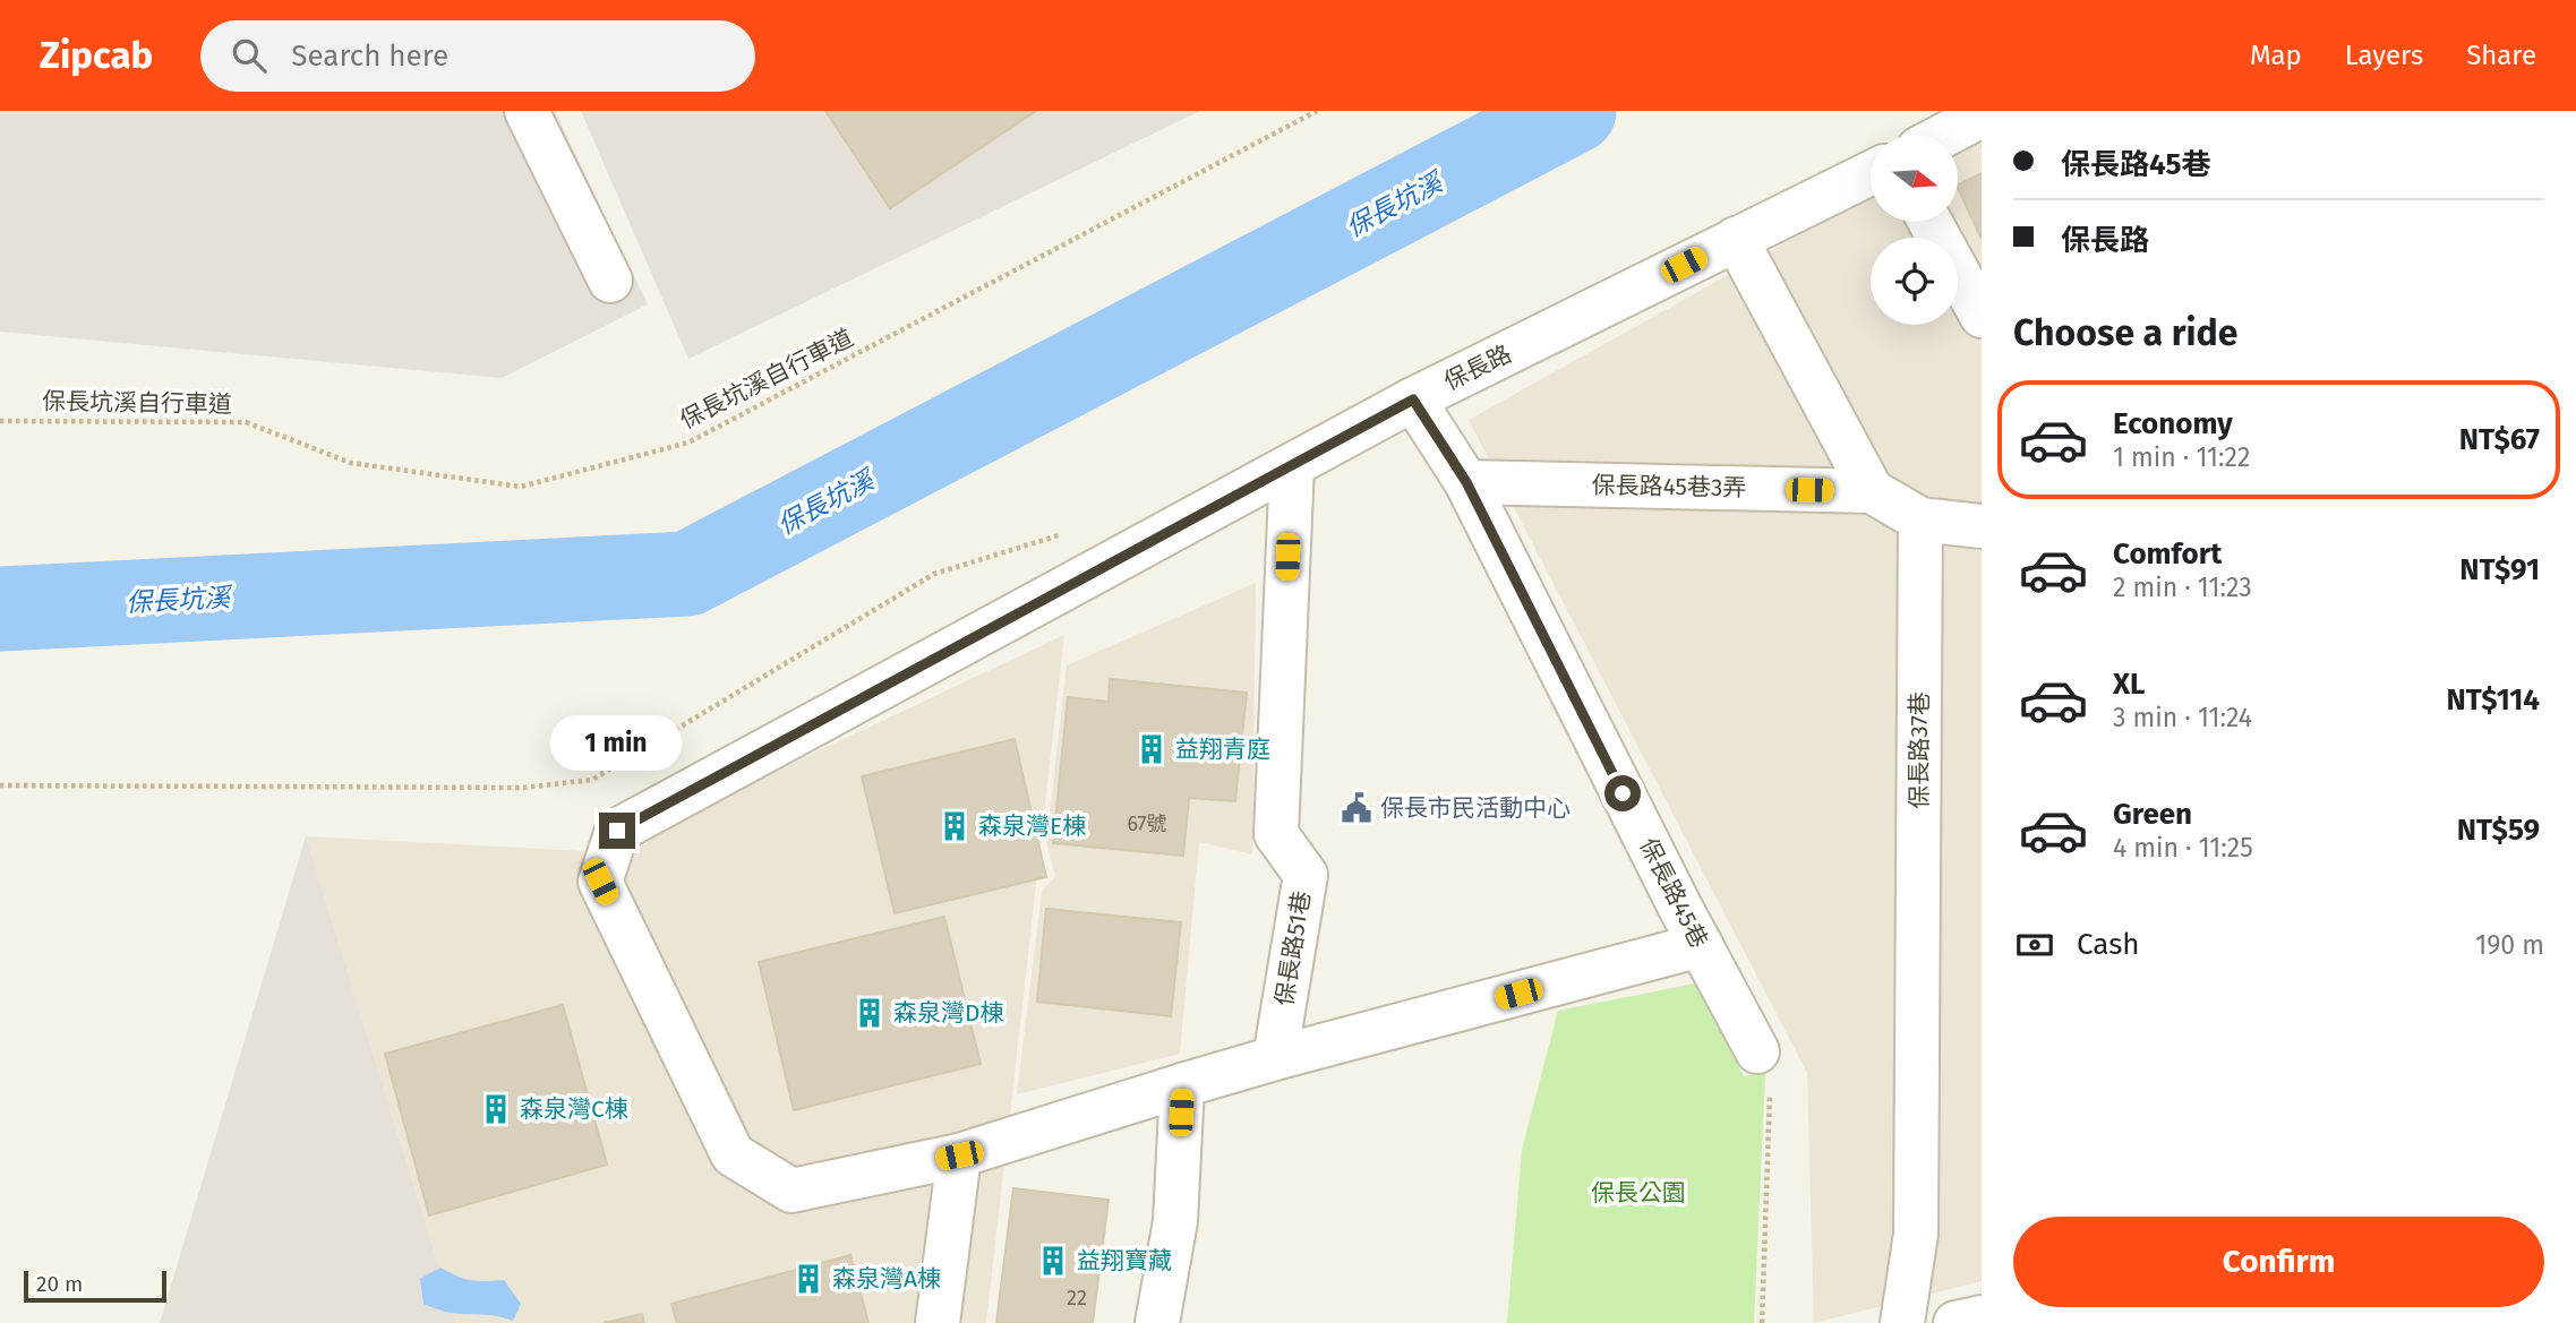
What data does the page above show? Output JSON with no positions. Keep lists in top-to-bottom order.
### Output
{
  "streets": {
    "lane": [
      "保長路",
      "保長路45巷3弄",
      "保長路37巷",
      "保長路45巷",
      "保長路51巷"
    ],
    "path": ["保長坑溪自行車道"]
  },
  "crossings": [
    ["保長路", "保長路45巷"],
    ["保長路", "保長路51巷"],
    ["保長路45巷3弄", "保長路45巷"]
  ],
  "water": ["保長坑溪"],
  "parks": ["保長公園"],
  "places": {
    "building": [
      "益翔青庭",
      "森泉灣E棟",
      "森泉灣D棟",
      "森泉灣C棟",
      "益翔寶藏",
      "森泉灣A棟"
    ],
    "public building": ["保長市民活動中心"]
  },
  "house_numbers": ["67號", "22"],
  "scale_bar": "20 m",
  "north": "right",
  "page": {
    "header": "Zipcab",
    "search": "Search here",
    "nav": ["Map", "Layers", "Share"],
    "banner": ["保長路45巷", "保長路"],
    "heading": "Choose a ride",
    "list": [
      {
        "name": "Economy",
        "note": "1 min · 11:22",
        "value": "NT$67"
      },
      {
        "name": "Comfort",
        "note": "2 min · 11:23",
        "value": "NT$91"
      },
      {
        "name": "XL",
        "note": "3 min · 11:24",
        "value": "NT$114"
      },
      {
        "name": "Green",
        "note": "4 min · 11:25",
        "value": "NT$59"
      }
    ],
    "bubble": "1 min",
    "pay": ["Cash", "190 m"],
    "buttons": "Confirm",
    "scale": "20 m"
  }
}
